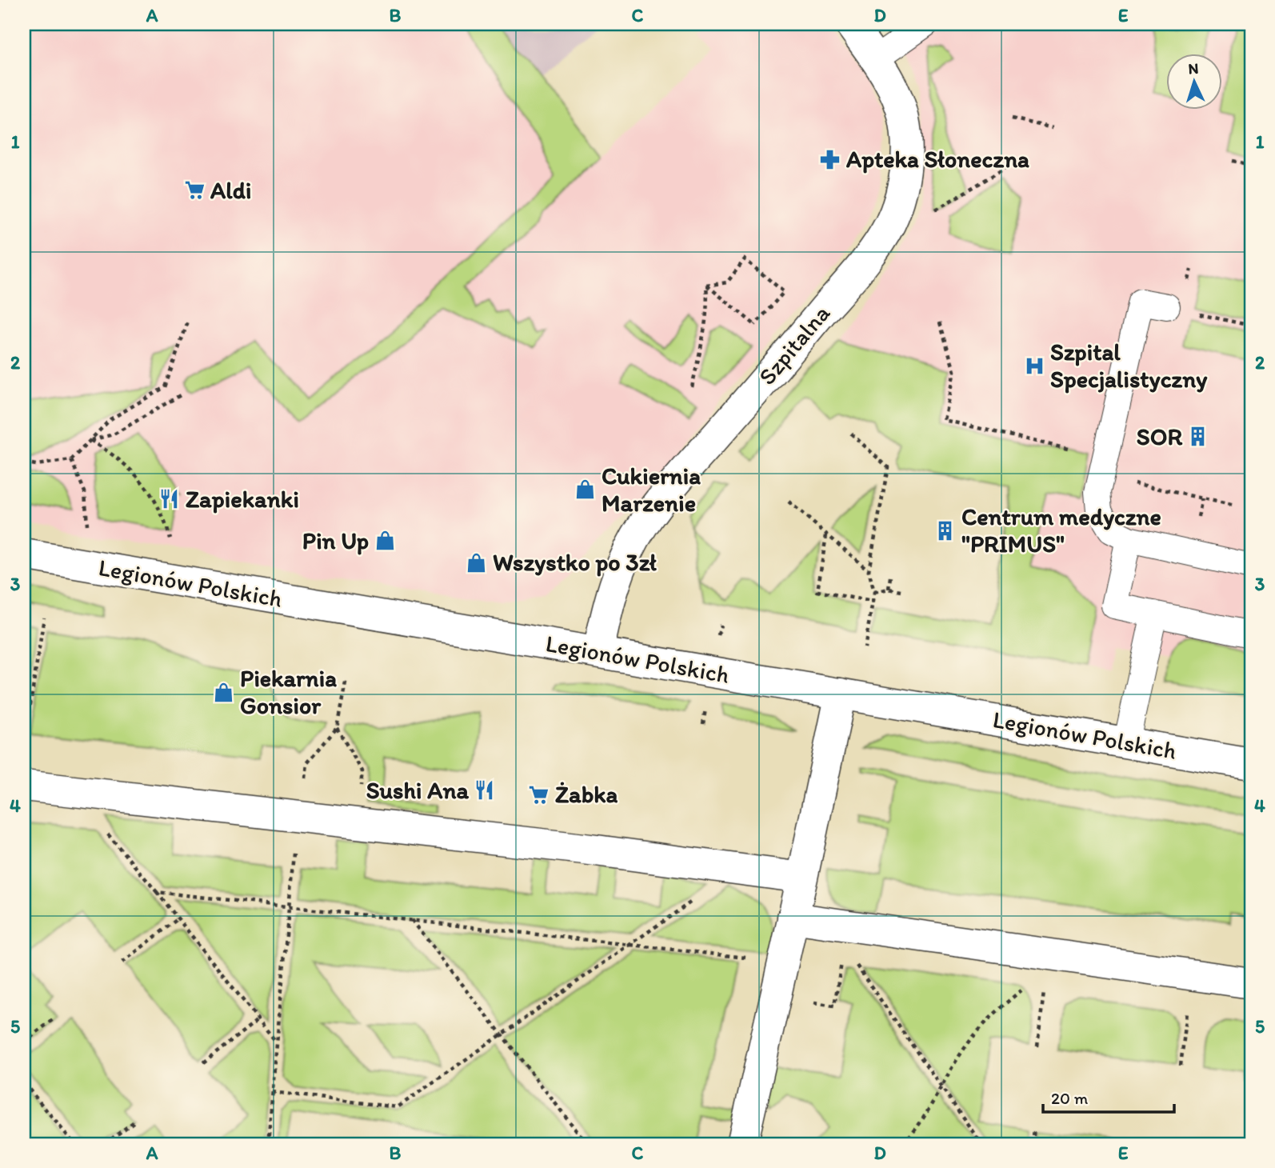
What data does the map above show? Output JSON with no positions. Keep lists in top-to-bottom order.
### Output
{
  "streets": {
    "street": ["Szpitalna", "Legionów Polskich"]
  },
  "crossings": [
    ["Szpitalna", "Legionów Polskich"]
  ],
  "places": {
    "pharmacy": ["Apteka Słoneczna"],
    "supermarket": ["Aldi", "Żabka"],
    "hospital": ["Szpital Specjalistyczny"],
    "building": ["SOR", "Centrum medyczne \"PRIMUS\""],
    "shop": [
      "Cukiernia Marzenie",
      "Pin Up",
      "Wszystko po 3zł",
      "Piekarnia Gonsior"
    ],
    "restaurant": ["Zapiekanki", "Sushi Ana"]
  },
  "scale_bar": "20 m",
  "north": "top",
  "grid": {
    "columns": [
      "A",
      "B",
      "C",
      "D",
      "E"
    ],
    "rows": [
      "1",
      "2",
      "3",
      "4",
      "5"
    ]
  }
}
